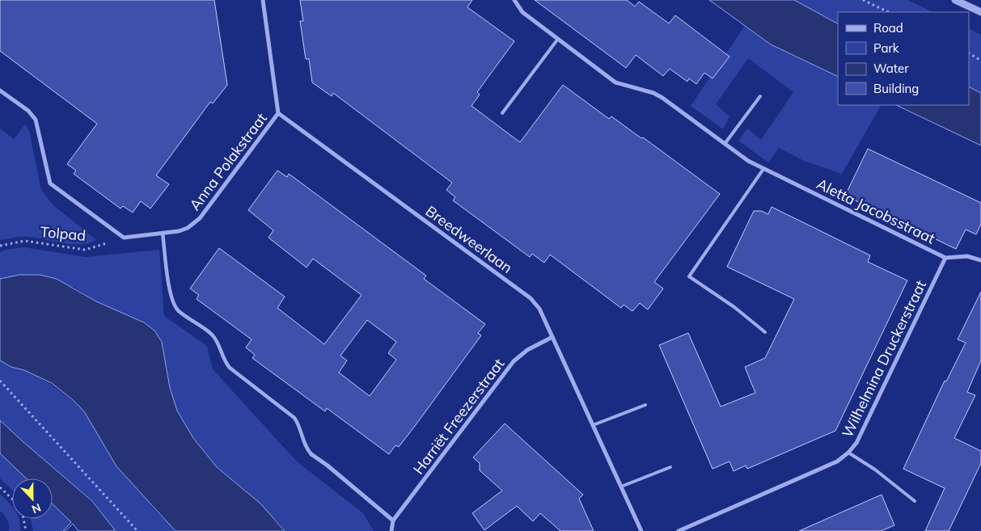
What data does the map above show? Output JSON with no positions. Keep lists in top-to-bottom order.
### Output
{
  "streets": {
    "street": [
      "Anna Polakstraat",
      "Aletta Jacobsstraat",
      "Breedweerlaan",
      "Wilhelmina Druckerstraat",
      "Harriët Freezerstraat"
    ],
    "path": ["Tolpad"]
  },
  "crossings": [
    ["Anna Polakstraat", "Tolpad"],
    ["Anna Polakstraat", "Breedweerlaan"],
    ["Aletta Jacobsstraat", "Wilhelmina Druckerstraat"],
    ["Breedweerlaan", "Harriët Freezerstraat"]
  ],
  "legend": [
    "Road",
    "Park",
    "Water",
    "Building"
  ],
  "north": "bottom"
}
